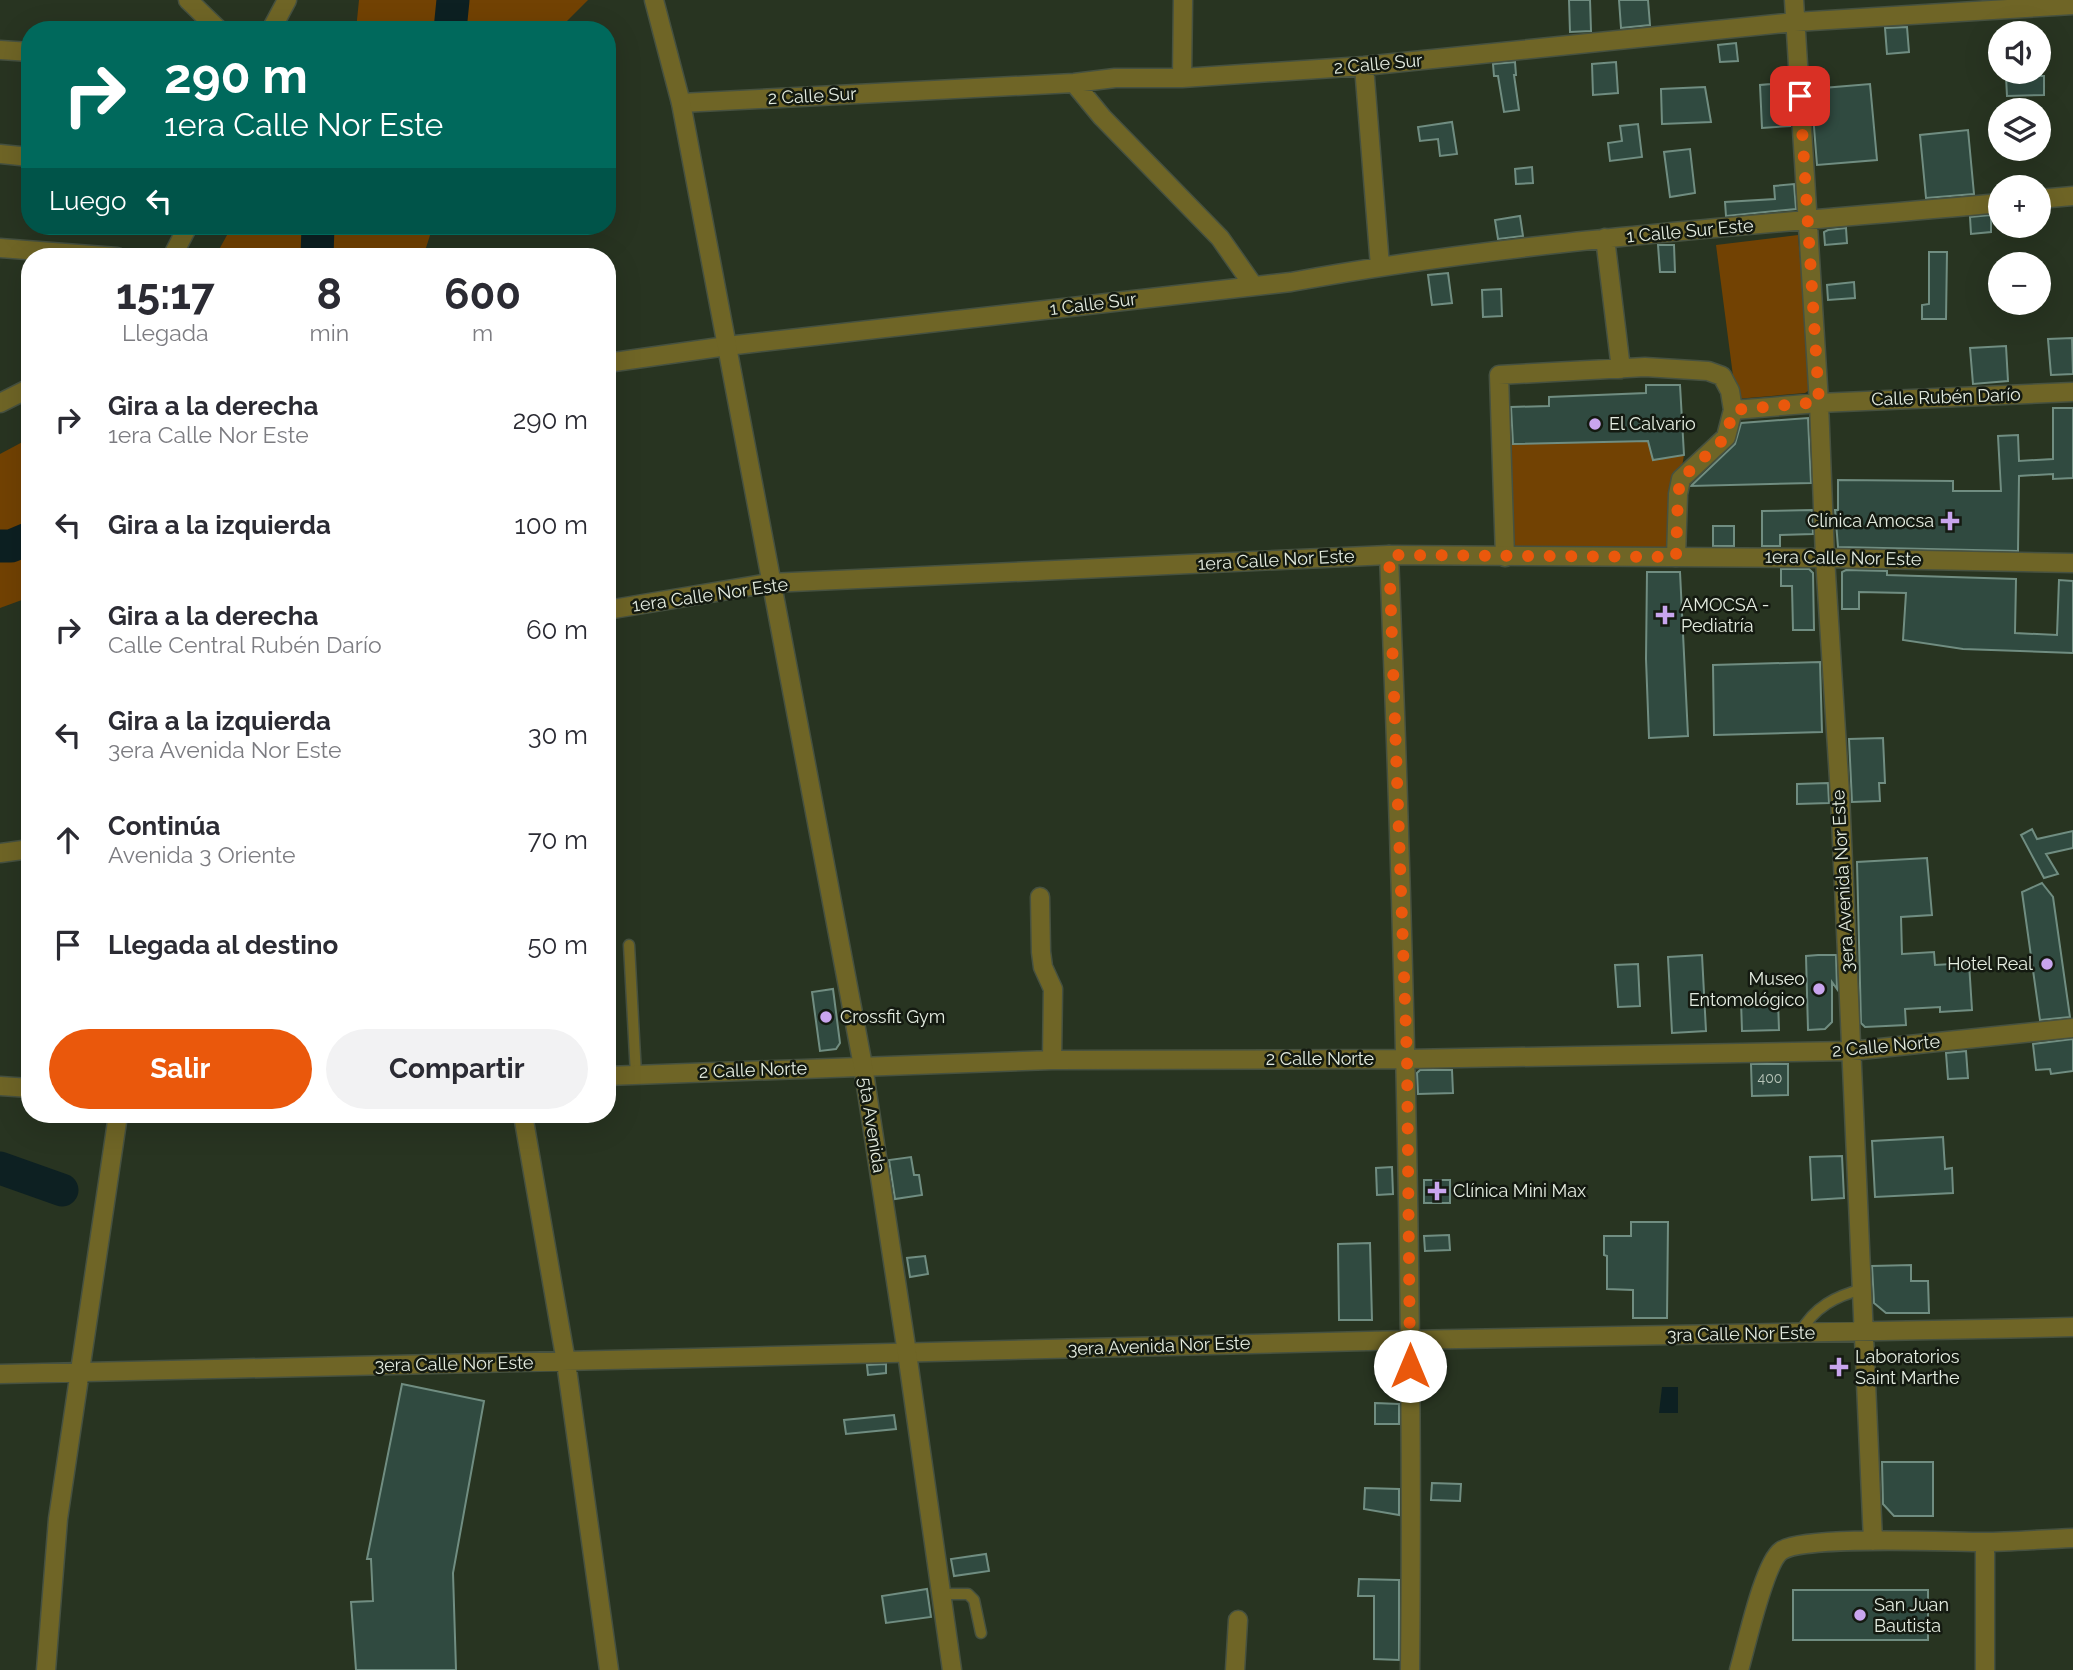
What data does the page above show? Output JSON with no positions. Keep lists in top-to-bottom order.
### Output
{
  "streets": {
    "street": [
      "2 Calle Sur",
      "1 Calle Sur Este",
      "1 Calle Sur",
      "Calle Rubén Darío",
      "1era Calle Nor Este",
      "3era Avenida Nor Este",
      "2 Calle Norte",
      "5ta Avenida",
      "3ra Calle Nor Este",
      "3era Calle Nor Este"
    ]
  },
  "crossings": [
    ["2 Calle Sur", "3era Avenida Nor Este"],
    ["2 Calle Sur", "5ta Avenida"],
    ["1 Calle Sur Este", "1 Calle Sur"],
    ["1 Calle Sur Este", "3era Avenida Nor Este"],
    ["1 Calle Sur", "5ta Avenida"],
    ["Calle Rubén Darío", "3era Avenida Nor Este"],
    ["1era Calle Nor Este", "3era Avenida Nor Este"],
    ["1era Calle Nor Este", "5ta Avenida"],
    ["3era Avenida Nor Este", "2 Calle Norte"],
    ["3era Avenida Nor Este", "5ta Avenida"],
    ["3era Avenida Nor Este", "3ra Calle Nor Este"],
    ["3era Avenida Nor Este", "3era Calle Nor Este"],
    ["2 Calle Norte", "5ta Avenida"],
    ["5ta Avenida", "3era Calle Nor Este"]
  ],
  "places": {
    "other": [
      "El Calvario",
      "Hotel Real",
      "Museo Entomológico",
      "Crossfit Gym",
      "San Juan Bautista"
    ],
    "health": [
      "Clínica Amocsa",
      "AMOCSA - Pediatría",
      "Clínica Mini Max",
      "Laboratorios Saint Marthe"
    ]
  },
  "house_numbers": ["400"],
  "page": {
    "map_buttons": ["+", "−"],
    "turn": ["290 m", "1era Calle Nor Este"],
    "then": "Luego",
    "eta": [
      "15:17",
      "Llegada",
      "8",
      "min",
      "600",
      "m"
    ],
    "list": [
      {
        "name": "Gira a la derecha",
        "note": "1era Calle Nor Este",
        "value": "290 m"
      },
      {
        "name": "Gira a la izquierda",
        "value": "100 m"
      },
      {
        "name": "Gira a la derecha",
        "note": "Calle Central Rubén Darío",
        "value": "60 m"
      },
      {
        "name": "Gira a la izquierda",
        "note": "3era Avenida Nor Este",
        "value": "30 m"
      },
      {
        "name": "Continúa",
        "note": "Avenida 3 Oriente",
        "value": "70 m"
      },
      {
        "name": "Llegada al destino",
        "value": "50 m"
      }
    ],
    "buttons": ["Salir", "Compartir"]
  }
}
